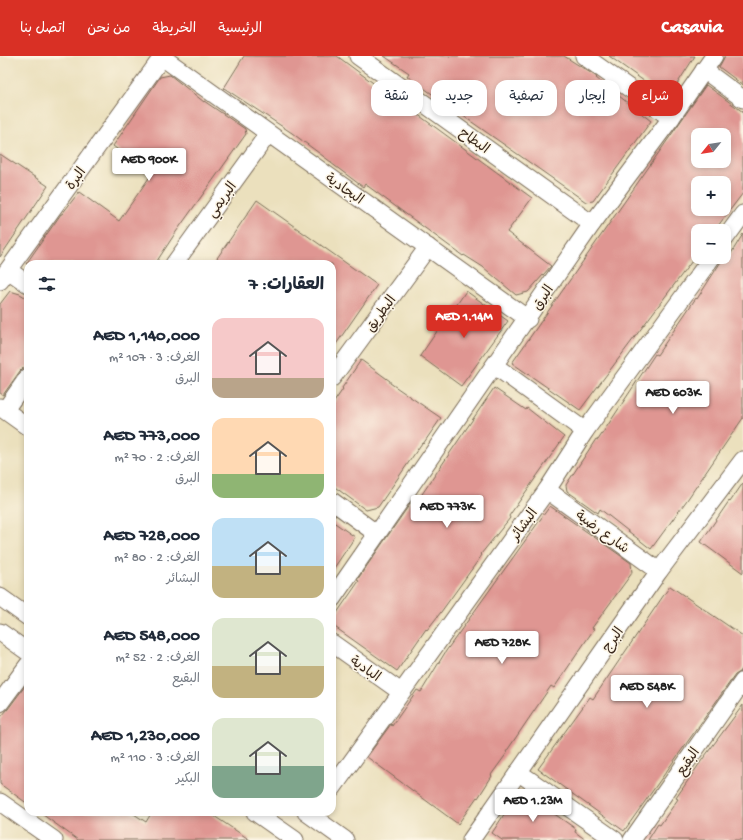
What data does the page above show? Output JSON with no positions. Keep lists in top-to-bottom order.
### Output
{
  "streets": {
    "street": [
      "البطاح",
      "البرة",
      "البجادية",
      "البريمي",
      "البرق",
      "البطريق",
      "البشائر",
      "شارع رضية",
      "البرج",
      "البادية",
      "البقيع"
    ]
  },
  "crossings": [
    ["البطاح", "البرق"],
    ["البرة", "البجادية"],
    ["البجادية", "البريمي"],
    ["البجادية", "البرق"],
    ["البجادية", "البطريق"],
    ["البشائر", "شارع رضية"],
    ["البشائر", "البادية"],
    ["شارع رضية", "البرج"]
  ],
  "north": "bottom left",
  "page": {
    "header": "Casavia",
    "nav": [
      "الرئيسية",
      "الخريطة",
      "من نحن",
      "اتصل بنا"
    ],
    "chip": [
      "شراء",
      "إيجار",
      "تصفية",
      "جديد",
      "شقة"
    ],
    "map_buttons": ["+", "−"],
    "price": [
      "AED 900K",
      "AED 1.14M",
      "AED 603K",
      "AED 773K",
      "AED 728K",
      "AED 548K",
      "AED 1.23M"
    ],
    "heading": "العقارات: 7",
    "list": [
      {
        "name": "AED 1,140,000",
        "note": "الغرف: 3 · 107 m² · البرق"
      },
      {
        "name": "AED 773,000",
        "note": "الغرف: 2 · 70 m² · البرق"
      },
      {
        "name": "AED 728,000",
        "note": "الغرف: 2 · 80 m² · البشائر"
      },
      {
        "name": "AED 548,000",
        "note": "الغرف: 2 · 52 m² · البقيع"
      },
      {
        "name": "AED 1,230,000",
        "note": "الغرف: 3 · 110 m² · البكير"
      }
    ]
  }
}
